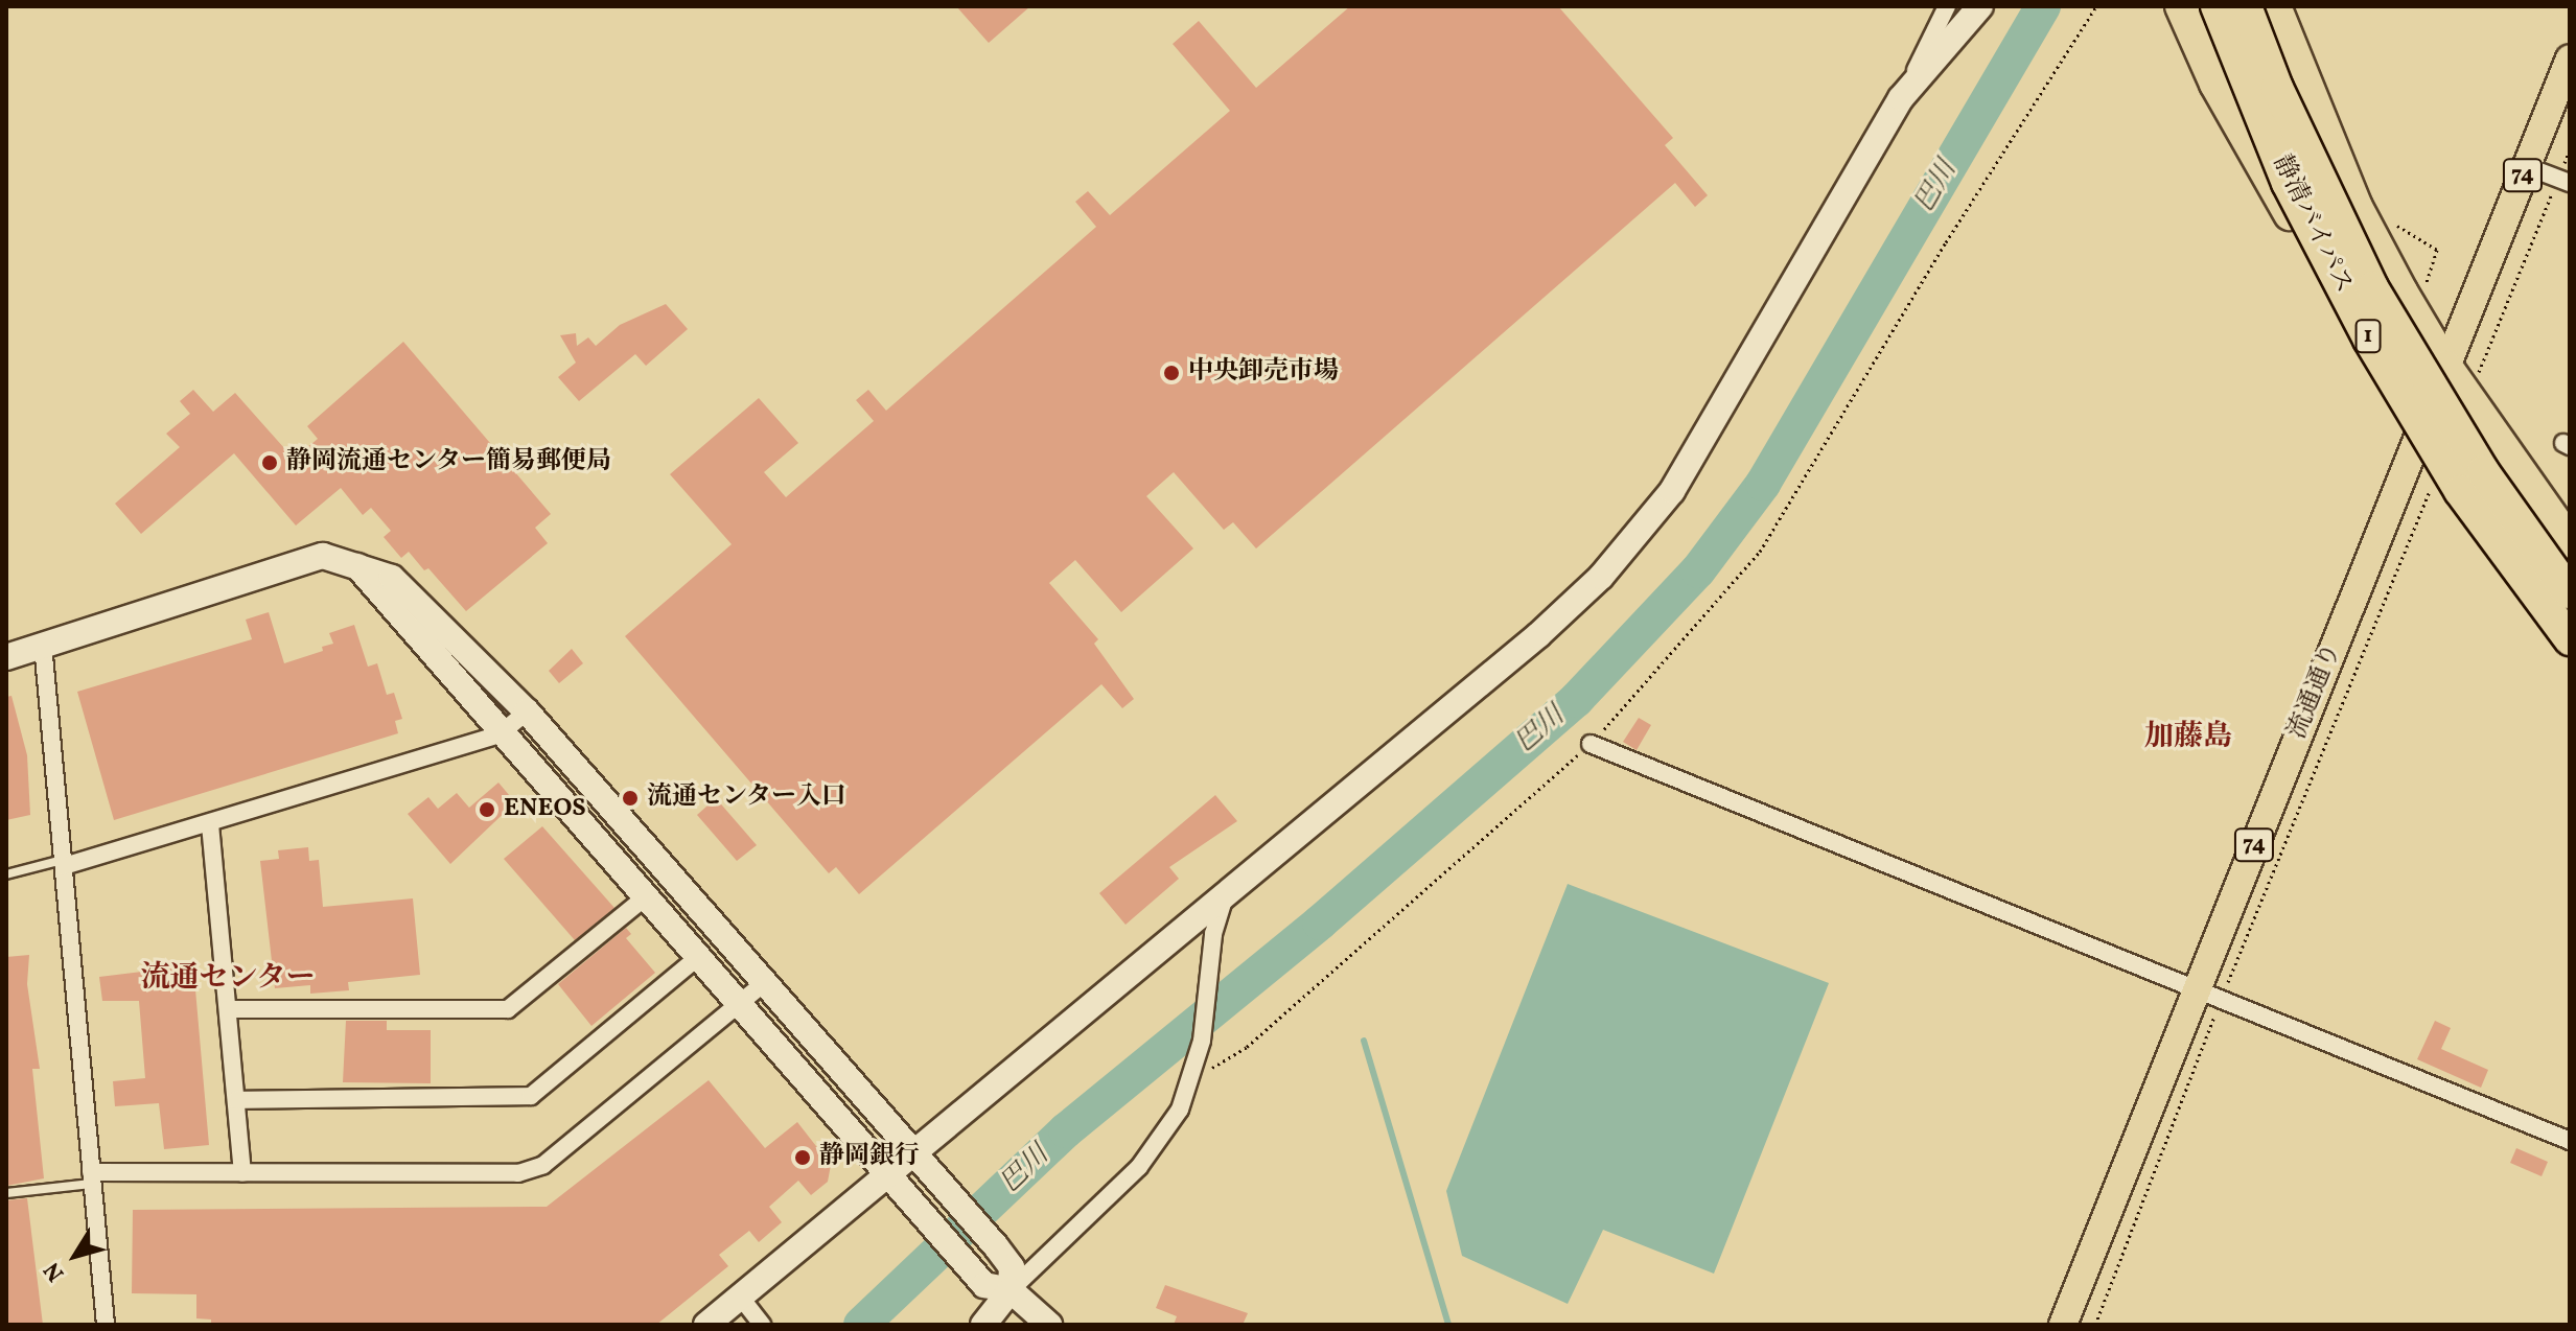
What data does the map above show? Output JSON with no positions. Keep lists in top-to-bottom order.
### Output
{
  "streets": {
    "highway": ["静清バイパス", "1"],
    "main road": ["74", "流通通り"]
  },
  "crossings": [
    ["静清バイパス", "1"],
    ["1", "流通通り"]
  ],
  "districts": ["加藤島", "流通センター"],
  "water": ["巴川"],
  "places": [
    "中央卸売市場",
    "静岡流通センター簡易郵便局",
    "流通センター入口",
    "ENEOS",
    "静岡銀行"
  ],
  "north": "bottom left"
}
